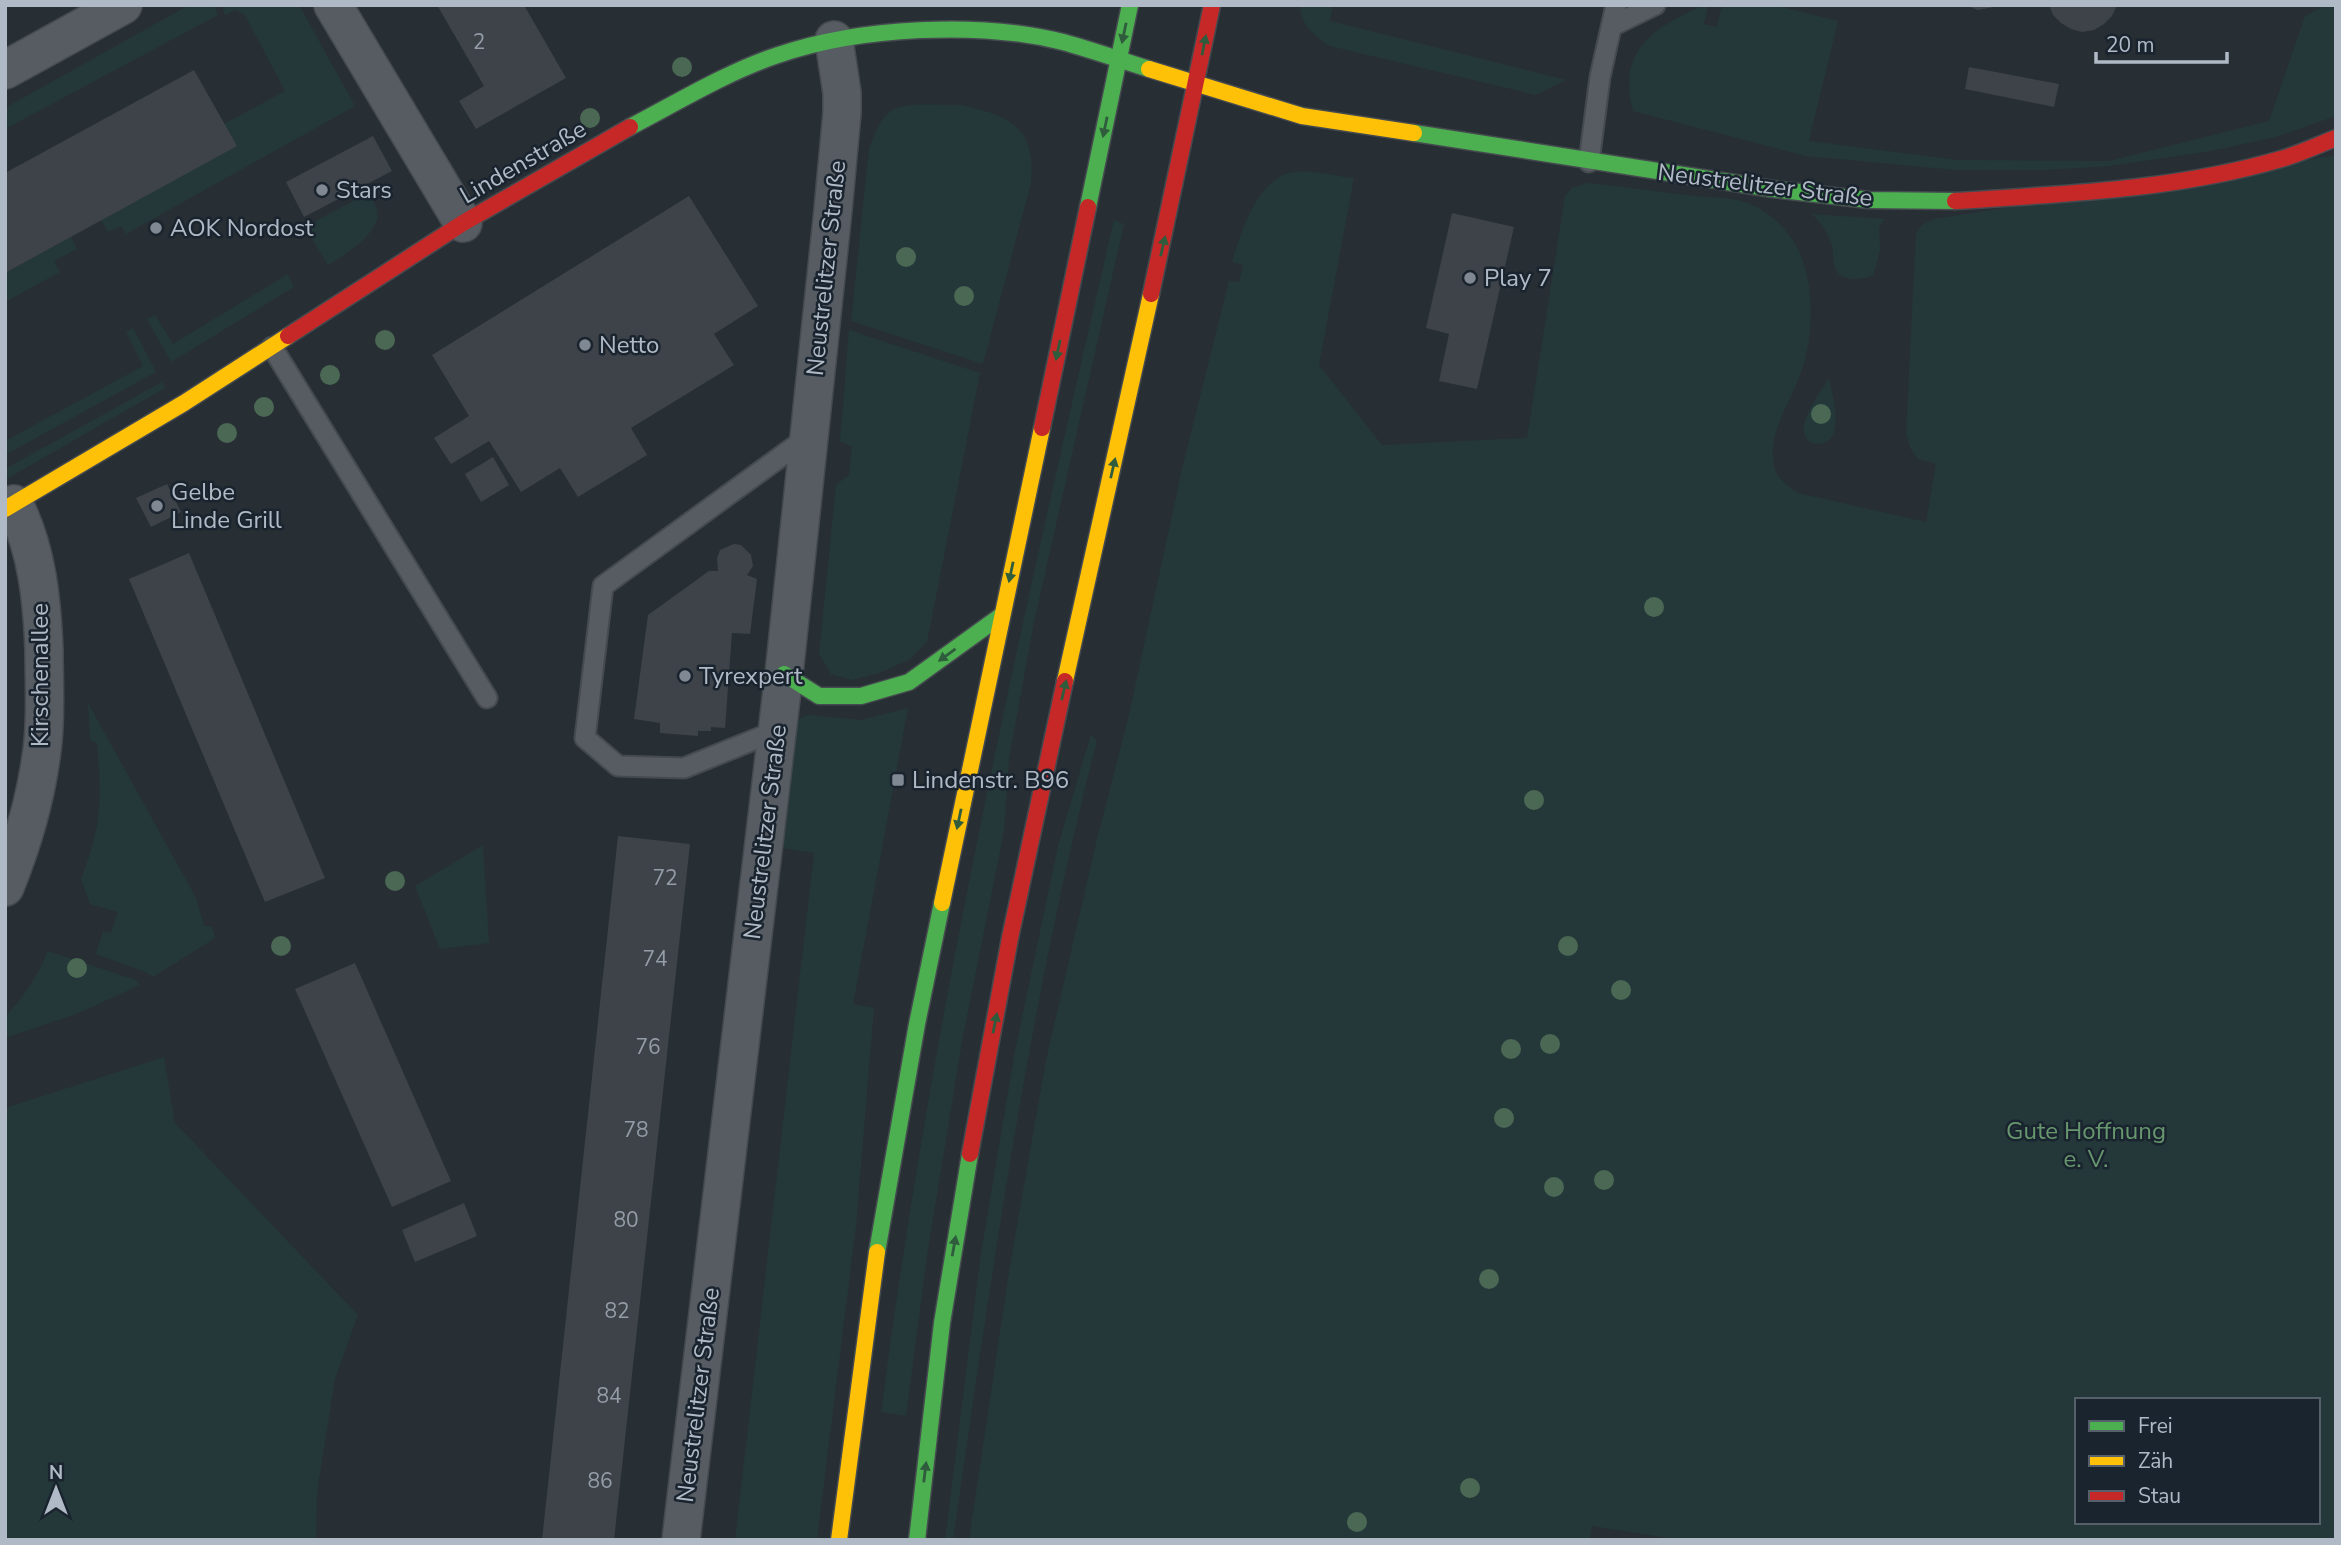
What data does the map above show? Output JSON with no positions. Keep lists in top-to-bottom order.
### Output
{
  "streets": {
    "main road": ["Lindenstraße", "Neustrelitzer Straße"],
    "street": ["Kirschenallee"]
  },
  "crossings": [
    ["Lindenstraße", "Neustrelitzer Straße"],
    ["Lindenstraße", "Kirschenallee"]
  ],
  "parks": ["Gute Hoffnung e. V."],
  "places": {
    "other": [
      "Stars",
      "AOK Nordost",
      "Play 7",
      "Netto",
      "Gelbe Linde Grill",
      "Tyrexpert"
    ],
    "transit": ["Lindenstr. B96"]
  },
  "house_numbers": [
    "2",
    "72",
    "74",
    "76",
    "78",
    "80",
    "82",
    "84",
    "86"
  ],
  "legend": ["Frei", "Zäh", "Stau"],
  "scale_bar": "20 m",
  "north": "top"
}
